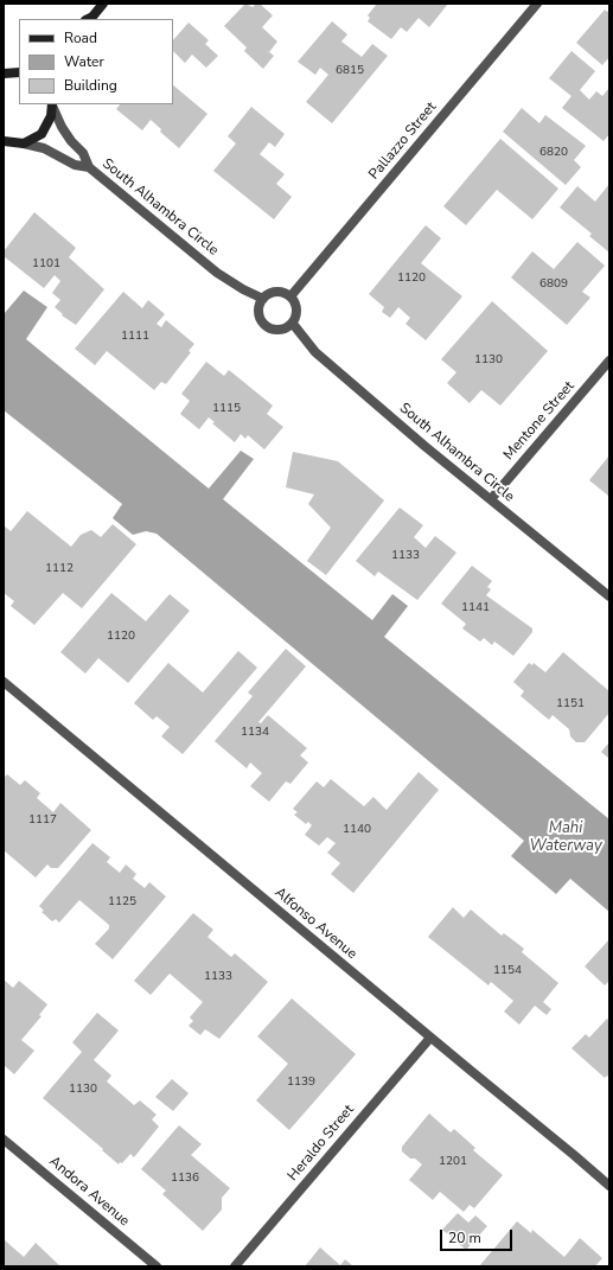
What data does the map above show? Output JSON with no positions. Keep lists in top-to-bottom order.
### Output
{
  "streets": {
    "street": [
      "Pallazzo Street",
      "South Alhambra Circle",
      "Mentone Street",
      "Alfonso Avenue",
      "Heraldo Street",
      "Andora Avenue"
    ]
  },
  "crossings": [
    ["Pallazzo Street", "South Alhambra Circle"],
    ["South Alhambra Circle", "Mentone Street"],
    ["Alfonso Avenue", "Heraldo Street"]
  ],
  "water": ["Mahi Waterway"],
  "house_numbers": [
    "6815",
    "6820",
    "1101",
    "1120",
    "6809",
    "1111",
    "1130",
    "1115",
    "1133",
    "1112",
    "1141",
    "1120",
    "1151",
    "1134",
    "1117",
    "1140",
    "1125",
    "1154",
    "1133",
    "1139",
    "1130",
    "1201",
    "1136"
  ],
  "legend": ["Road", "Water", "Building"],
  "scale_bar": "20 m"
}
